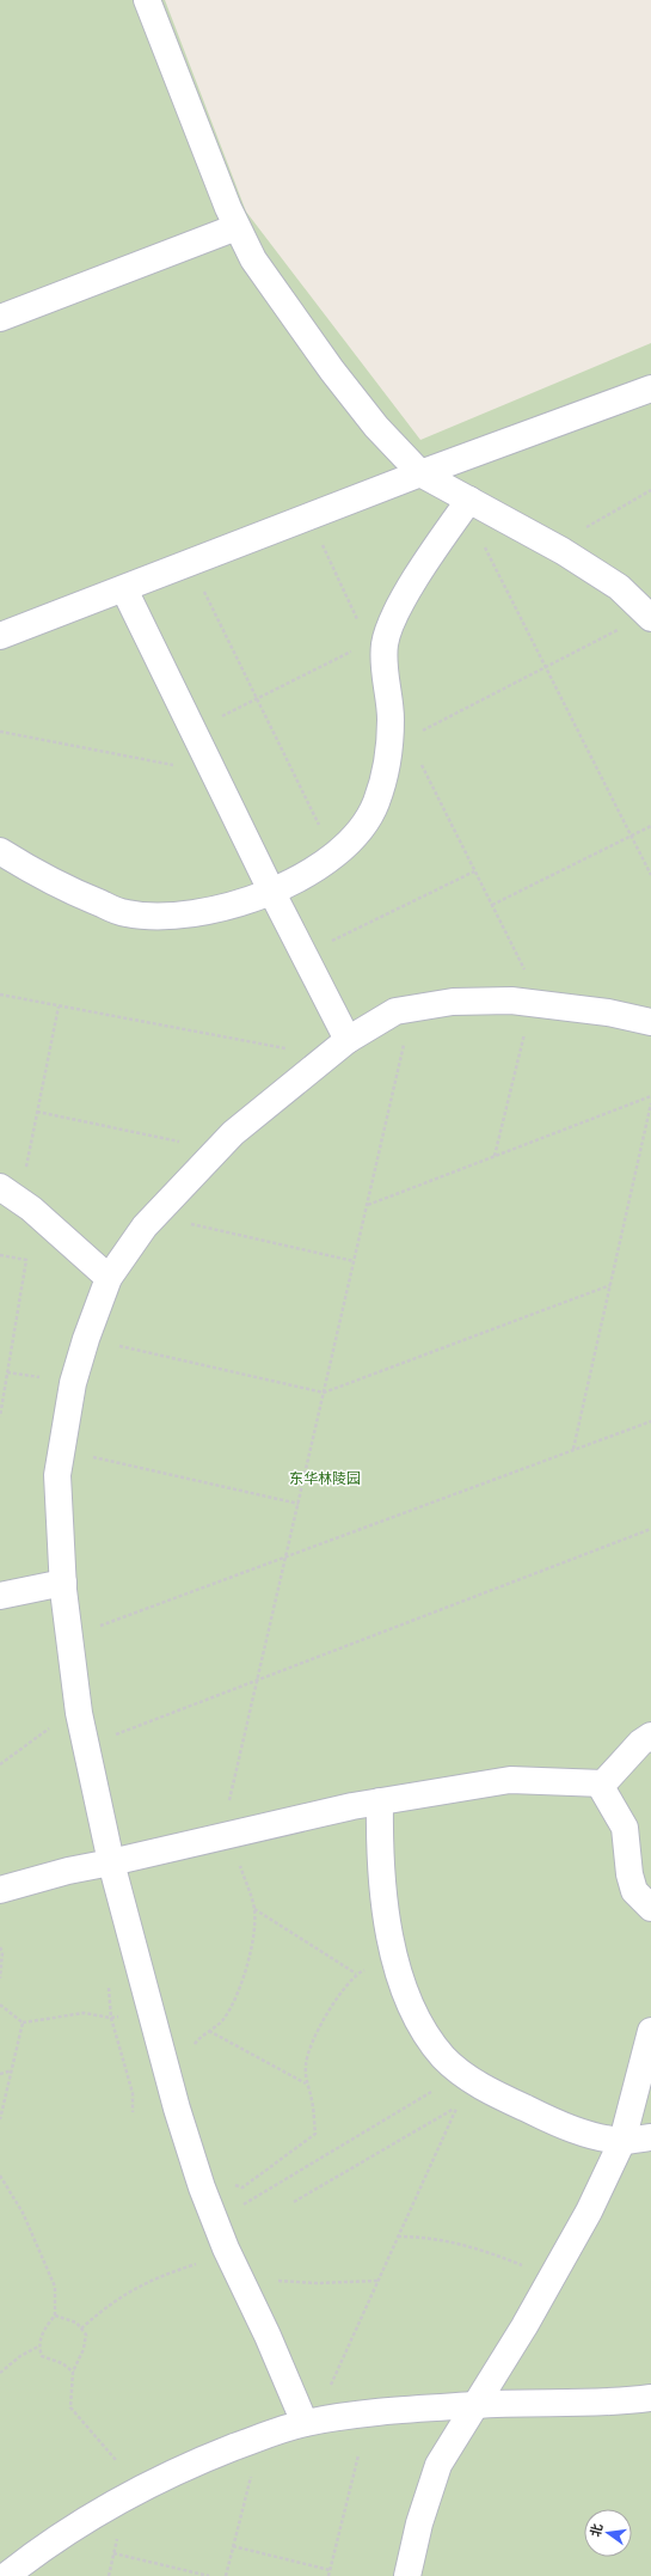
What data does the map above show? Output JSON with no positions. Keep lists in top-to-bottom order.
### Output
{
  "parks": ["东华林陵园"],
  "north": "left"
}
